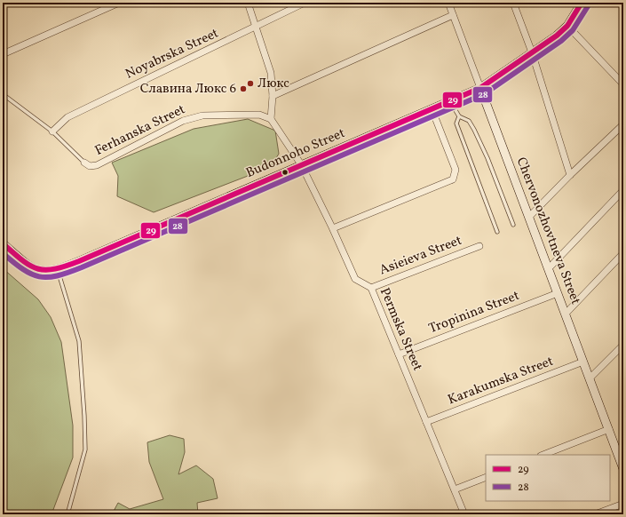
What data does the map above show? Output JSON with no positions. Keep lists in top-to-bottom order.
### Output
{
  "streets": {
    "main road": ["Budonnoho Street", "Chervonozhovtneva Street"],
    "street": [
      "Noyabrska Street",
      "Ferhanska Street",
      "Asieieva Street",
      "Tropinina Street",
      "Permska Street",
      "Karakumska Street"
    ]
  },
  "crossings": [
    ["Budonnoho Street", "Chervonozhovtneva Street"],
    ["Budonnoho Street", "Permska Street"],
    ["Chervonozhovtneva Street", "Tropinina Street"],
    ["Chervonozhovtneva Street", "Karakumska Street"],
    ["Asieieva Street", "Permska Street"],
    ["Tropinina Street", "Permska Street"],
    ["Permska Street", "Karakumska Street"]
  ],
  "places": ["Люкс", "Славина Люкс 6"],
  "lines": ["transit line 29", "transit line 28"],
  "legend": ["29", "28"]
}
